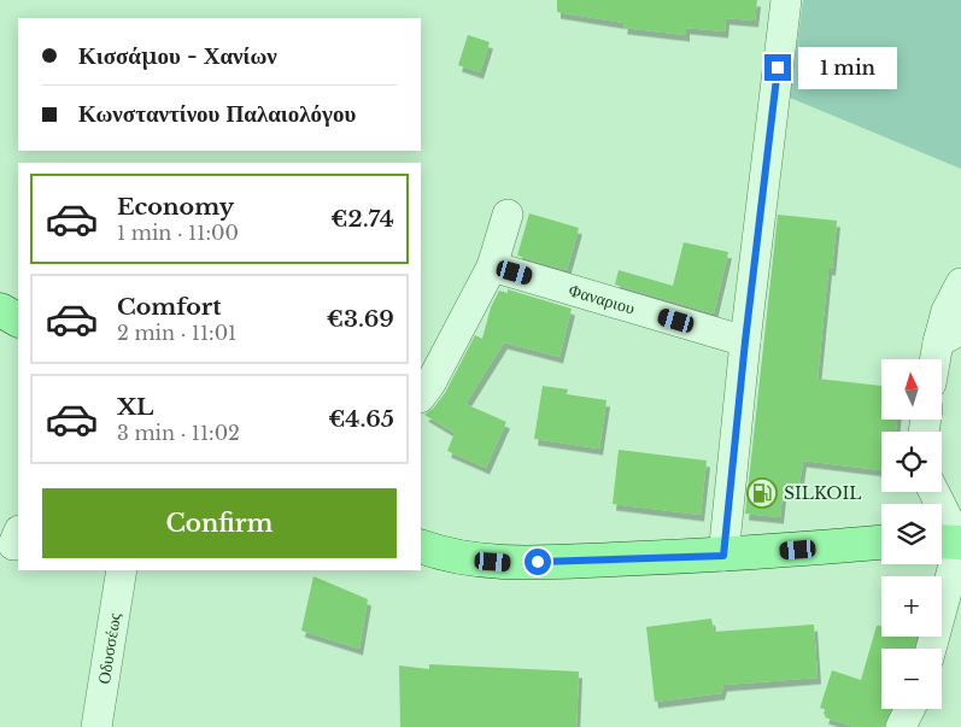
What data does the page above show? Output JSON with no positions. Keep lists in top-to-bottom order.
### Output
{
  "streets": {
    "street": ["Φαναριου", "Οδυσσέως"]
  },
  "places": {
    "fuel station": ["SILKOIL"]
  },
  "north": "top",
  "page": {
    "banner": ["Κισσάμου - Χανίων", "Κωνσταντίνου Παλαιολόγου"],
    "bubble": "1 min",
    "list": [
      {
        "name": "Economy",
        "note": "1 min · 11:00",
        "value": "€2.74"
      },
      {
        "name": "Comfort",
        "note": "2 min · 11:01",
        "value": "€3.69"
      },
      {
        "name": "XL",
        "note": "3 min · 11:02",
        "value": "€4.65"
      }
    ],
    "map_buttons": ["+", "−"],
    "buttons": "Confirm"
  }
}
